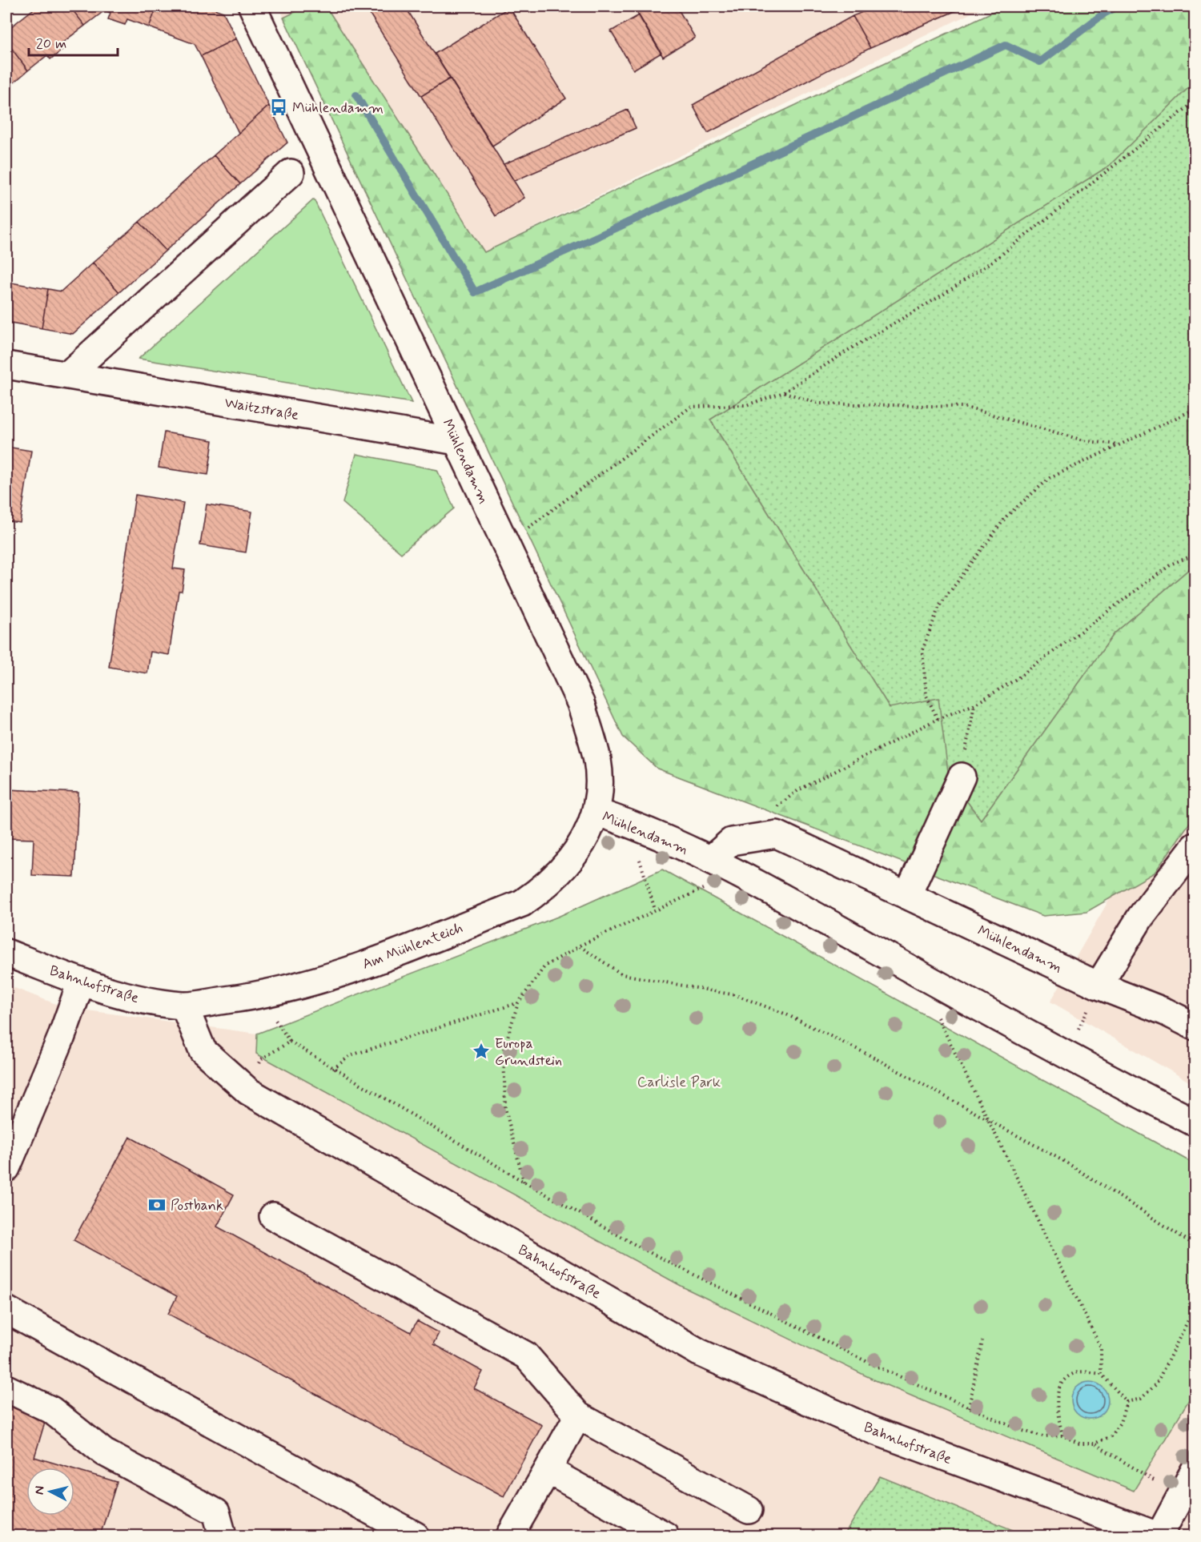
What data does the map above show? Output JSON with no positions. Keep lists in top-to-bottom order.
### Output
{
  "streets": {
    "street": [
      "Waitzstraße",
      "Mühlendamm",
      "Am Mühlenteich",
      "Bahnhofstraße"
    ]
  },
  "crossings": [
    ["Waitzstraße", "Mühlendamm"],
    ["Mühlendamm", "Am Mühlenteich"],
    ["Am Mühlenteich", "Bahnhofstraße"]
  ],
  "parks": ["Carlisle Park"],
  "places": {
    "bus stop": ["Mühlendamm"],
    "place": ["Europa Grundstein"],
    "bank": ["Postbank"]
  },
  "scale_bar": "20 m",
  "north": "left"
}
